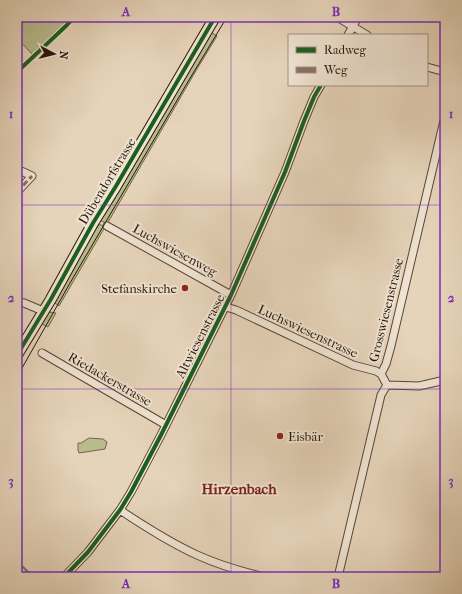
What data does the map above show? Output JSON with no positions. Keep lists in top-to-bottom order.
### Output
{
  "streets": {
    "street": [
      "Dübendorfstrasse",
      "Luchswiesenweg",
      "Grosswiesenstrasse",
      "Luchswiesenstrasse",
      "Altwiesenstrasse",
      "Riedackerstrasse"
    ]
  },
  "crossings": [
    ["Luchswiesenweg", "Altwiesenstrasse"],
    ["Grosswiesenstrasse", "Luchswiesenstrasse"],
    ["Luchswiesenstrasse", "Altwiesenstrasse"],
    ["Altwiesenstrasse", "Riedackerstrasse"]
  ],
  "districts": ["Hirzenbach"],
  "places": ["Stefanskirche", "Eisbär"],
  "legend": ["Radweg", "Weg"],
  "north": "right",
  "grid": {
    "columns": ["A", "B"],
    "rows": ["1", "2", "3"]
  }
}
